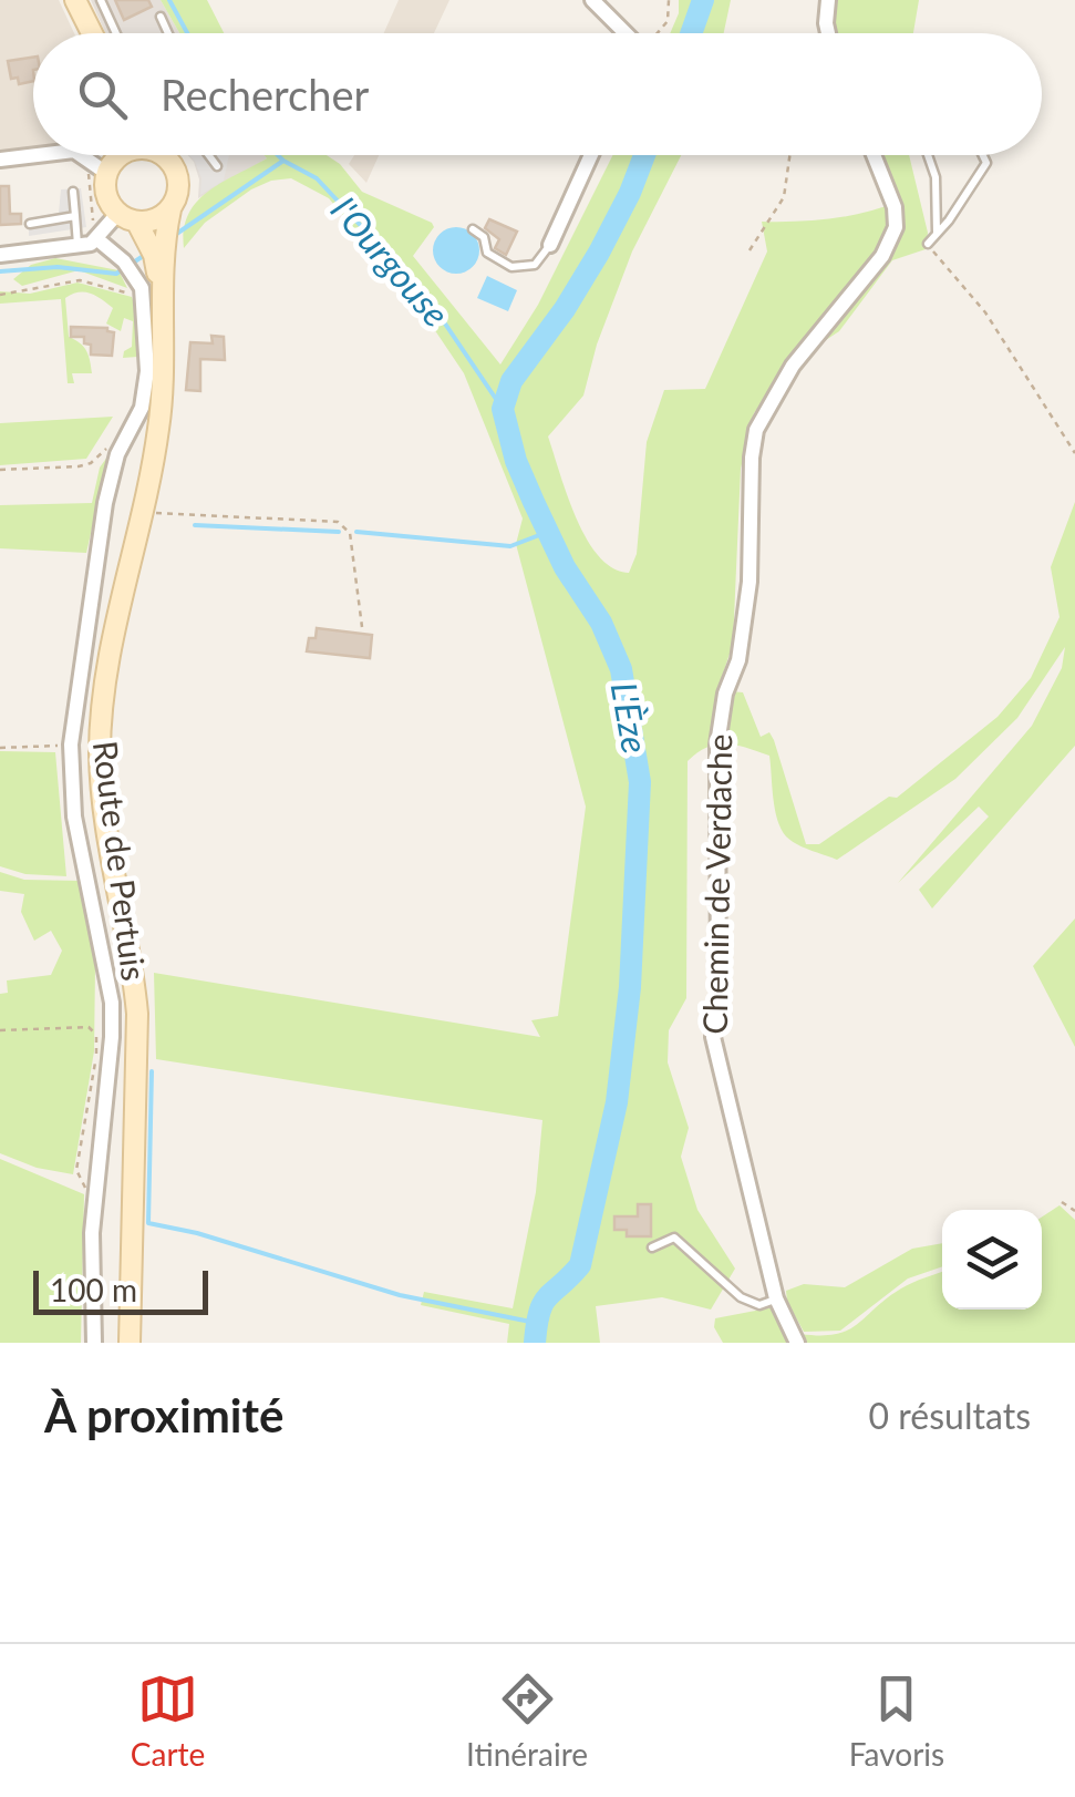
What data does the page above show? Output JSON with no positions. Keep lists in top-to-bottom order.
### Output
{
  "streets": {
    "main road": ["Route de Pertuis"],
    "street": ["Chemin de Verdache"]
  },
  "water": ["l'Ourgouse", "L'Èze"],
  "scale_bar": "100 m",
  "page": {
    "search": "Rechercher",
    "scale": "100 m",
    "heading": ["À proximité", "0 résultats"],
    "nav": ["Carte", "Itinéraire", "Favoris"]
  }
}
